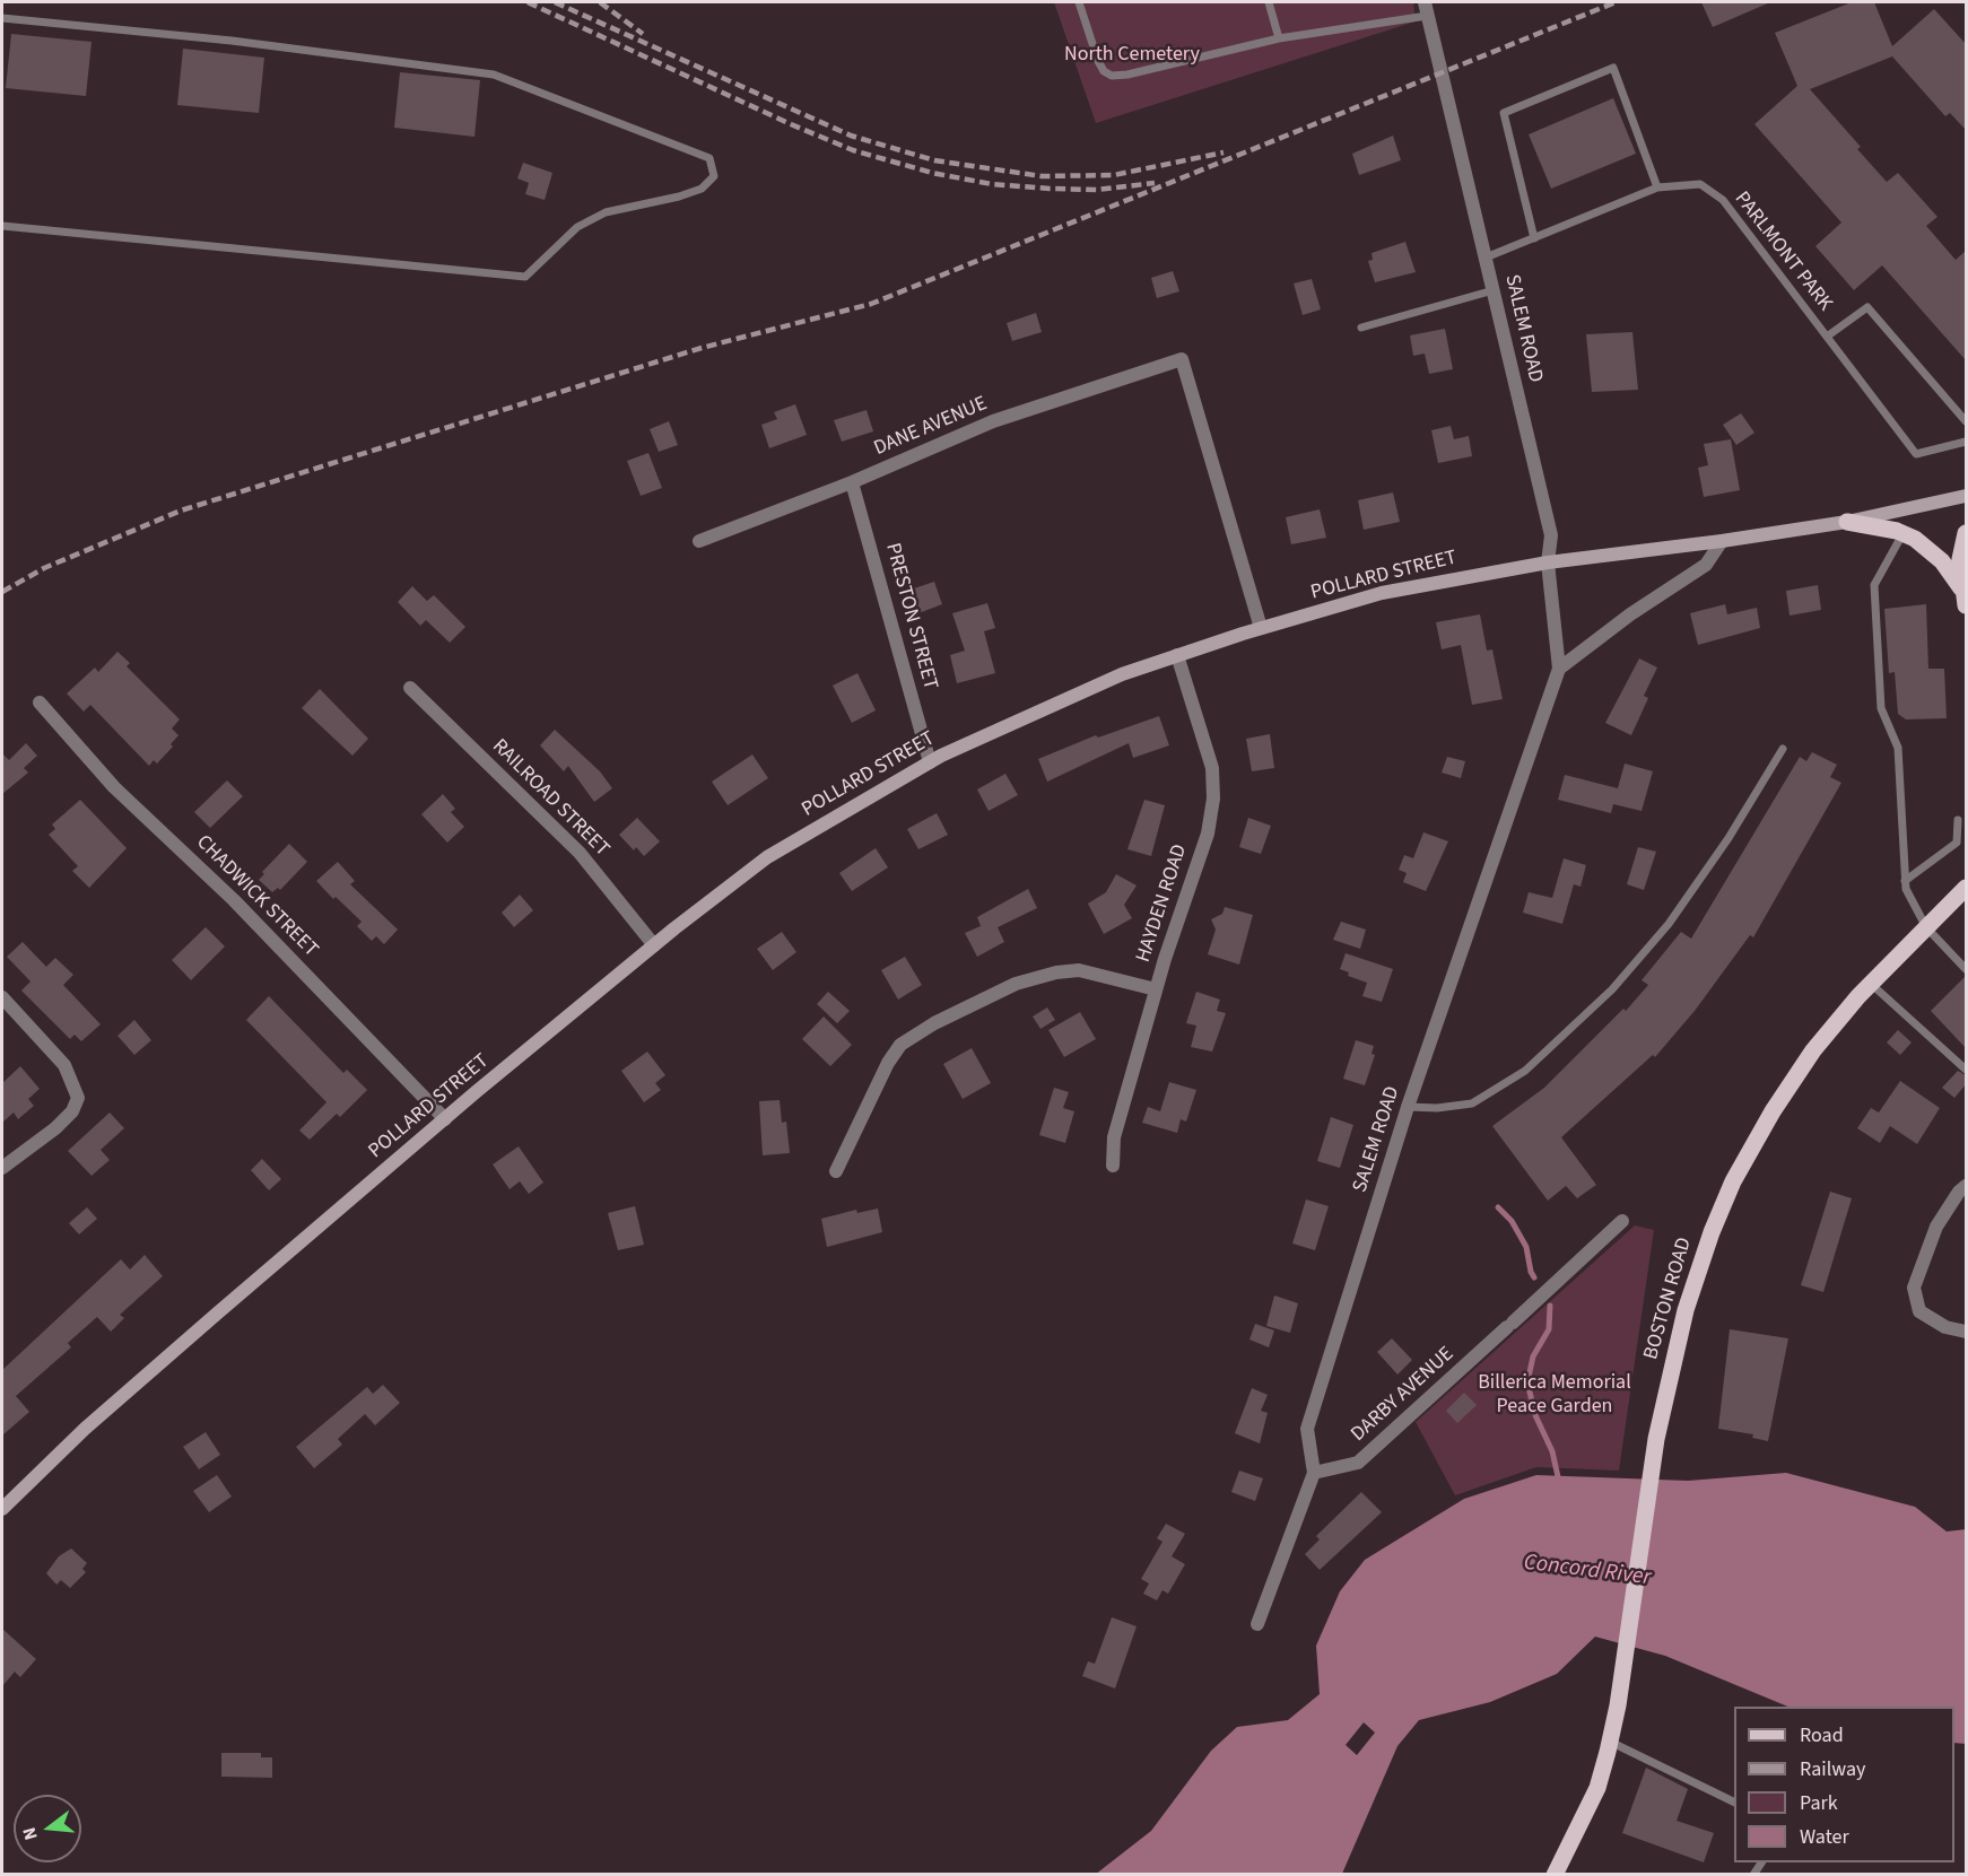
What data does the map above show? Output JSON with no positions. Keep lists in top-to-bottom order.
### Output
{
  "streets": {
    "main road": ["POLLARD STREET", "BOSTON ROAD"],
    "street": [
      "SALEM ROAD",
      "DANE AVENUE",
      "PRESTON STREET",
      "RAILROAD STREET",
      "CHADWICK STREET",
      "HAYDEN ROAD",
      "DARBY AVENUE"
    ],
    "lane": ["PARLMONT PARK"]
  },
  "crossings": [
    ["PARLMONT PARK", "SALEM ROAD"],
    ["SALEM ROAD", "POLLARD STREET"],
    ["SALEM ROAD", "DARBY AVENUE"],
    ["DANE AVENUE", "POLLARD STREET"],
    ["DANE AVENUE", "PRESTON STREET"],
    ["POLLARD STREET", "PRESTON STREET"],
    ["POLLARD STREET", "RAILROAD STREET"],
    ["POLLARD STREET", "CHADWICK STREET"],
    ["POLLARD STREET", "HAYDEN ROAD"]
  ],
  "water": ["Concord River"],
  "parks": ["North Cemetery", "Billerica Memorial Peace Garden"],
  "legend": [
    "Road",
    "Railway",
    "Park",
    "Water"
  ],
  "north": "left"
}
